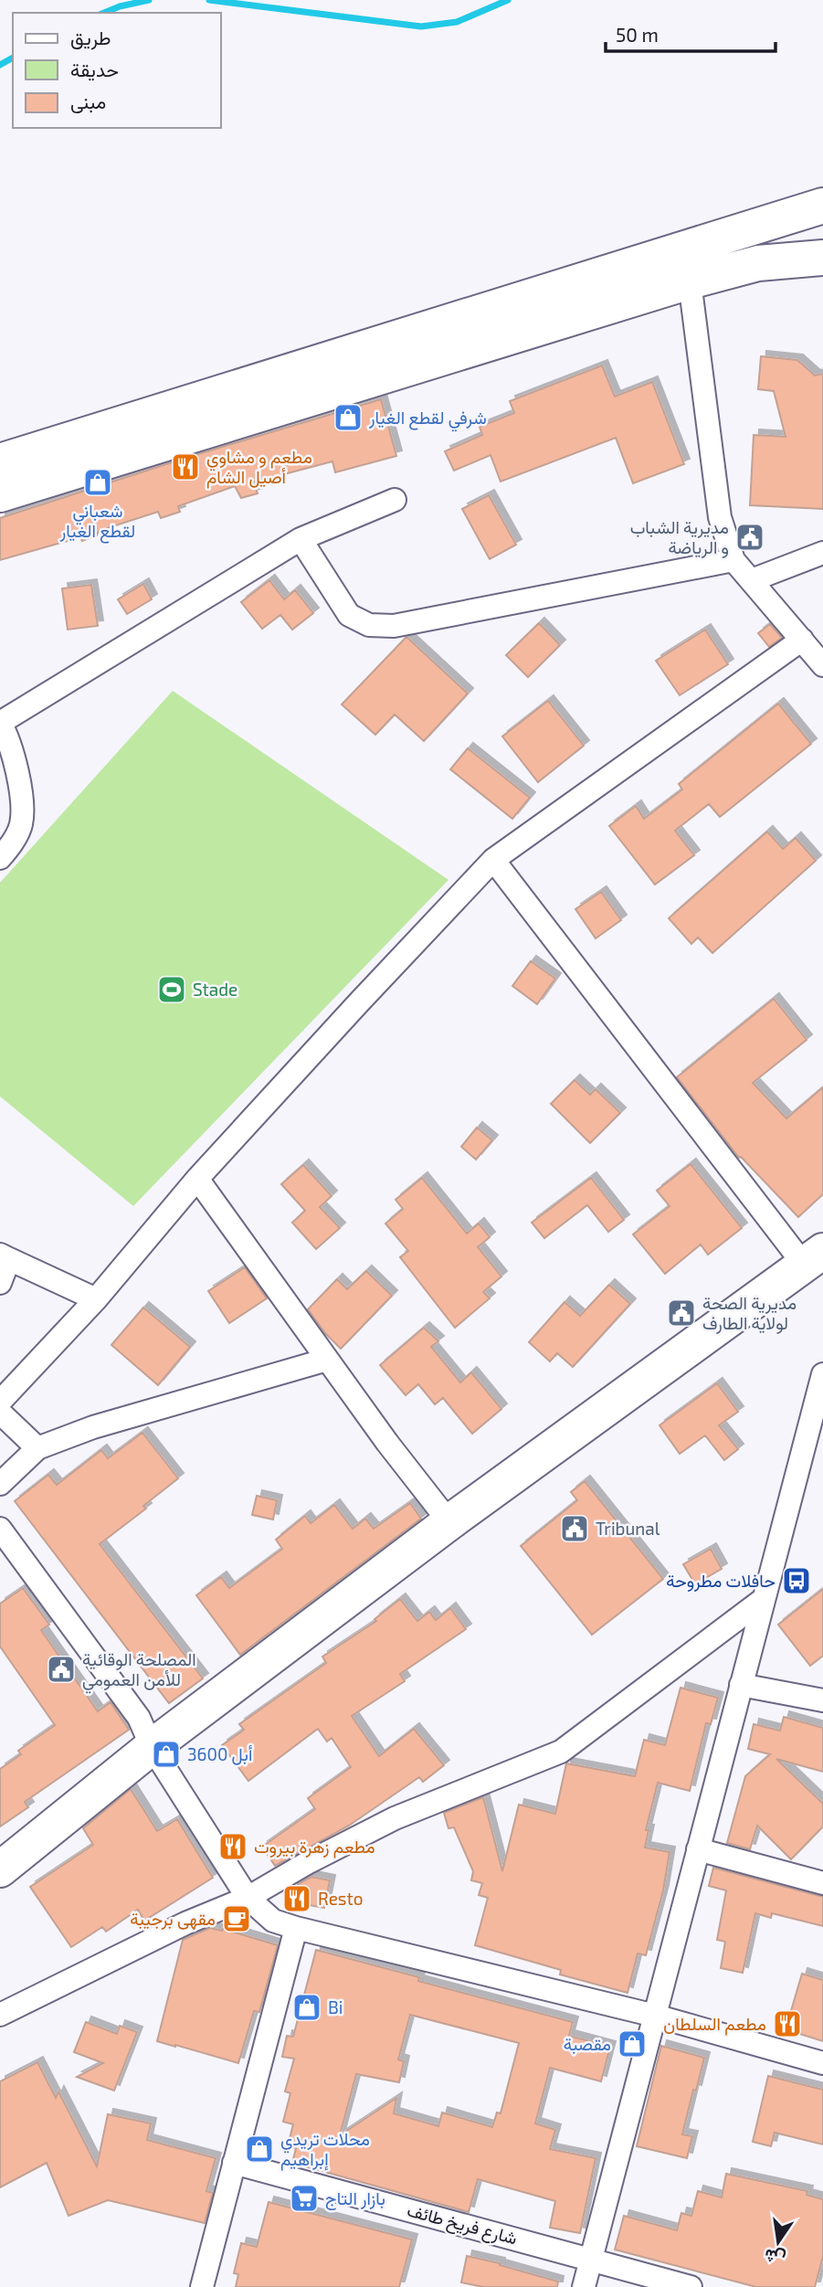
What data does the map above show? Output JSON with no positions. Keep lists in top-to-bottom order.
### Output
{
  "streets": {
    "street": ["شارع فريخ طائف"]
  },
  "places": {
    "shop": [
      "شرفي لقطع الغيار",
      "شعباني لقطع الغيار",
      "أبل 3600",
      "Bi",
      "مقصبة",
      "محلات تريدي إبراهيم"
    ],
    "restaurant": [
      "مطعم و مشاوي أصيل الشام",
      "مطعم زهرة بيروت",
      "Resto",
      "مطعم السلطان"
    ],
    "public building": [
      "مديرية الشباب و الرياضة",
      "مديرية الصحة لولاية الطارف",
      "Tribunal",
      "المصلحة الوقائية للأمن العمومي"
    ],
    "sports": ["Stade"],
    "bus stop": ["حافلات مطروحة"],
    "cafe": ["مقهى برجيبة"],
    "supermarket": ["بازار التاج"]
  },
  "legend": ["طريق", "حديقة", "مبنى"],
  "scale_bar": "50 m",
  "north": "bottom"
}
